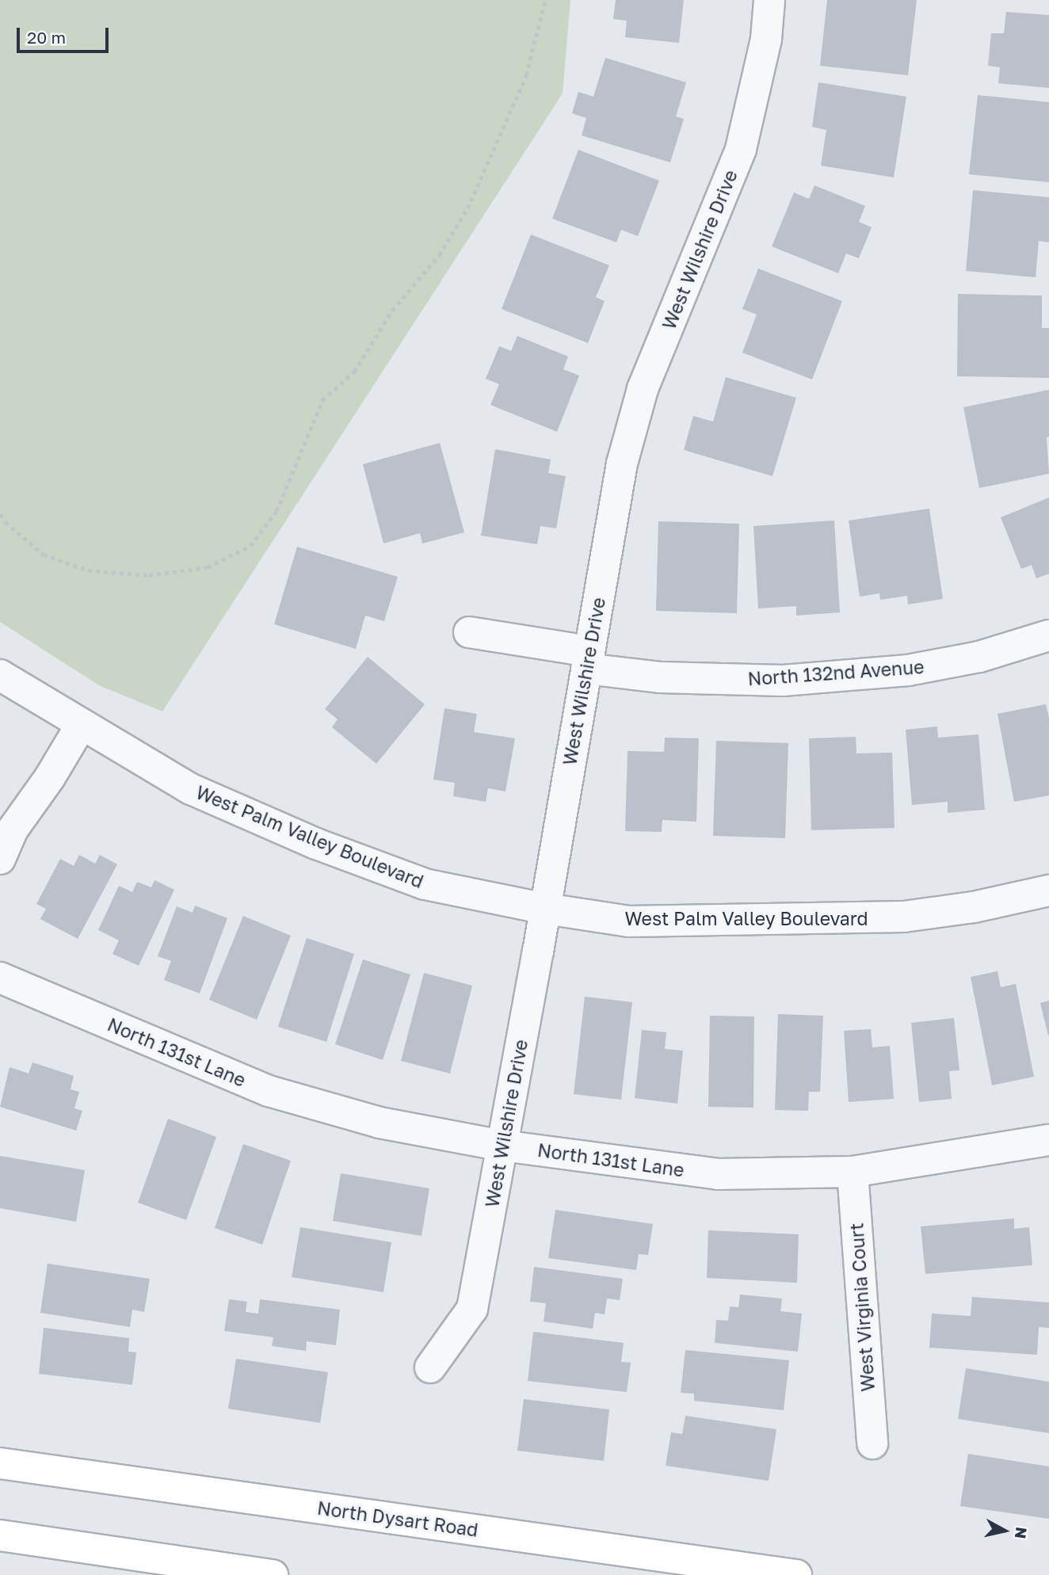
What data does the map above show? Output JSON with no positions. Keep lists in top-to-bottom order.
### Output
{
  "streets": {
    "main road": ["North Dysart Road"],
    "street": [
      "West Wilshire Drive",
      "North 132nd Avenue",
      "West Palm Valley Boulevard",
      "North 131st Lane",
      "West Virginia Court"
    ]
  },
  "crossings": [
    ["West Wilshire Drive", "North 132nd Avenue"],
    ["West Wilshire Drive", "West Palm Valley Boulevard"],
    ["West Wilshire Drive", "North 131st Lane"],
    ["North 131st Lane", "West Virginia Court"]
  ],
  "scale_bar": "20 m",
  "north": "right"
}
